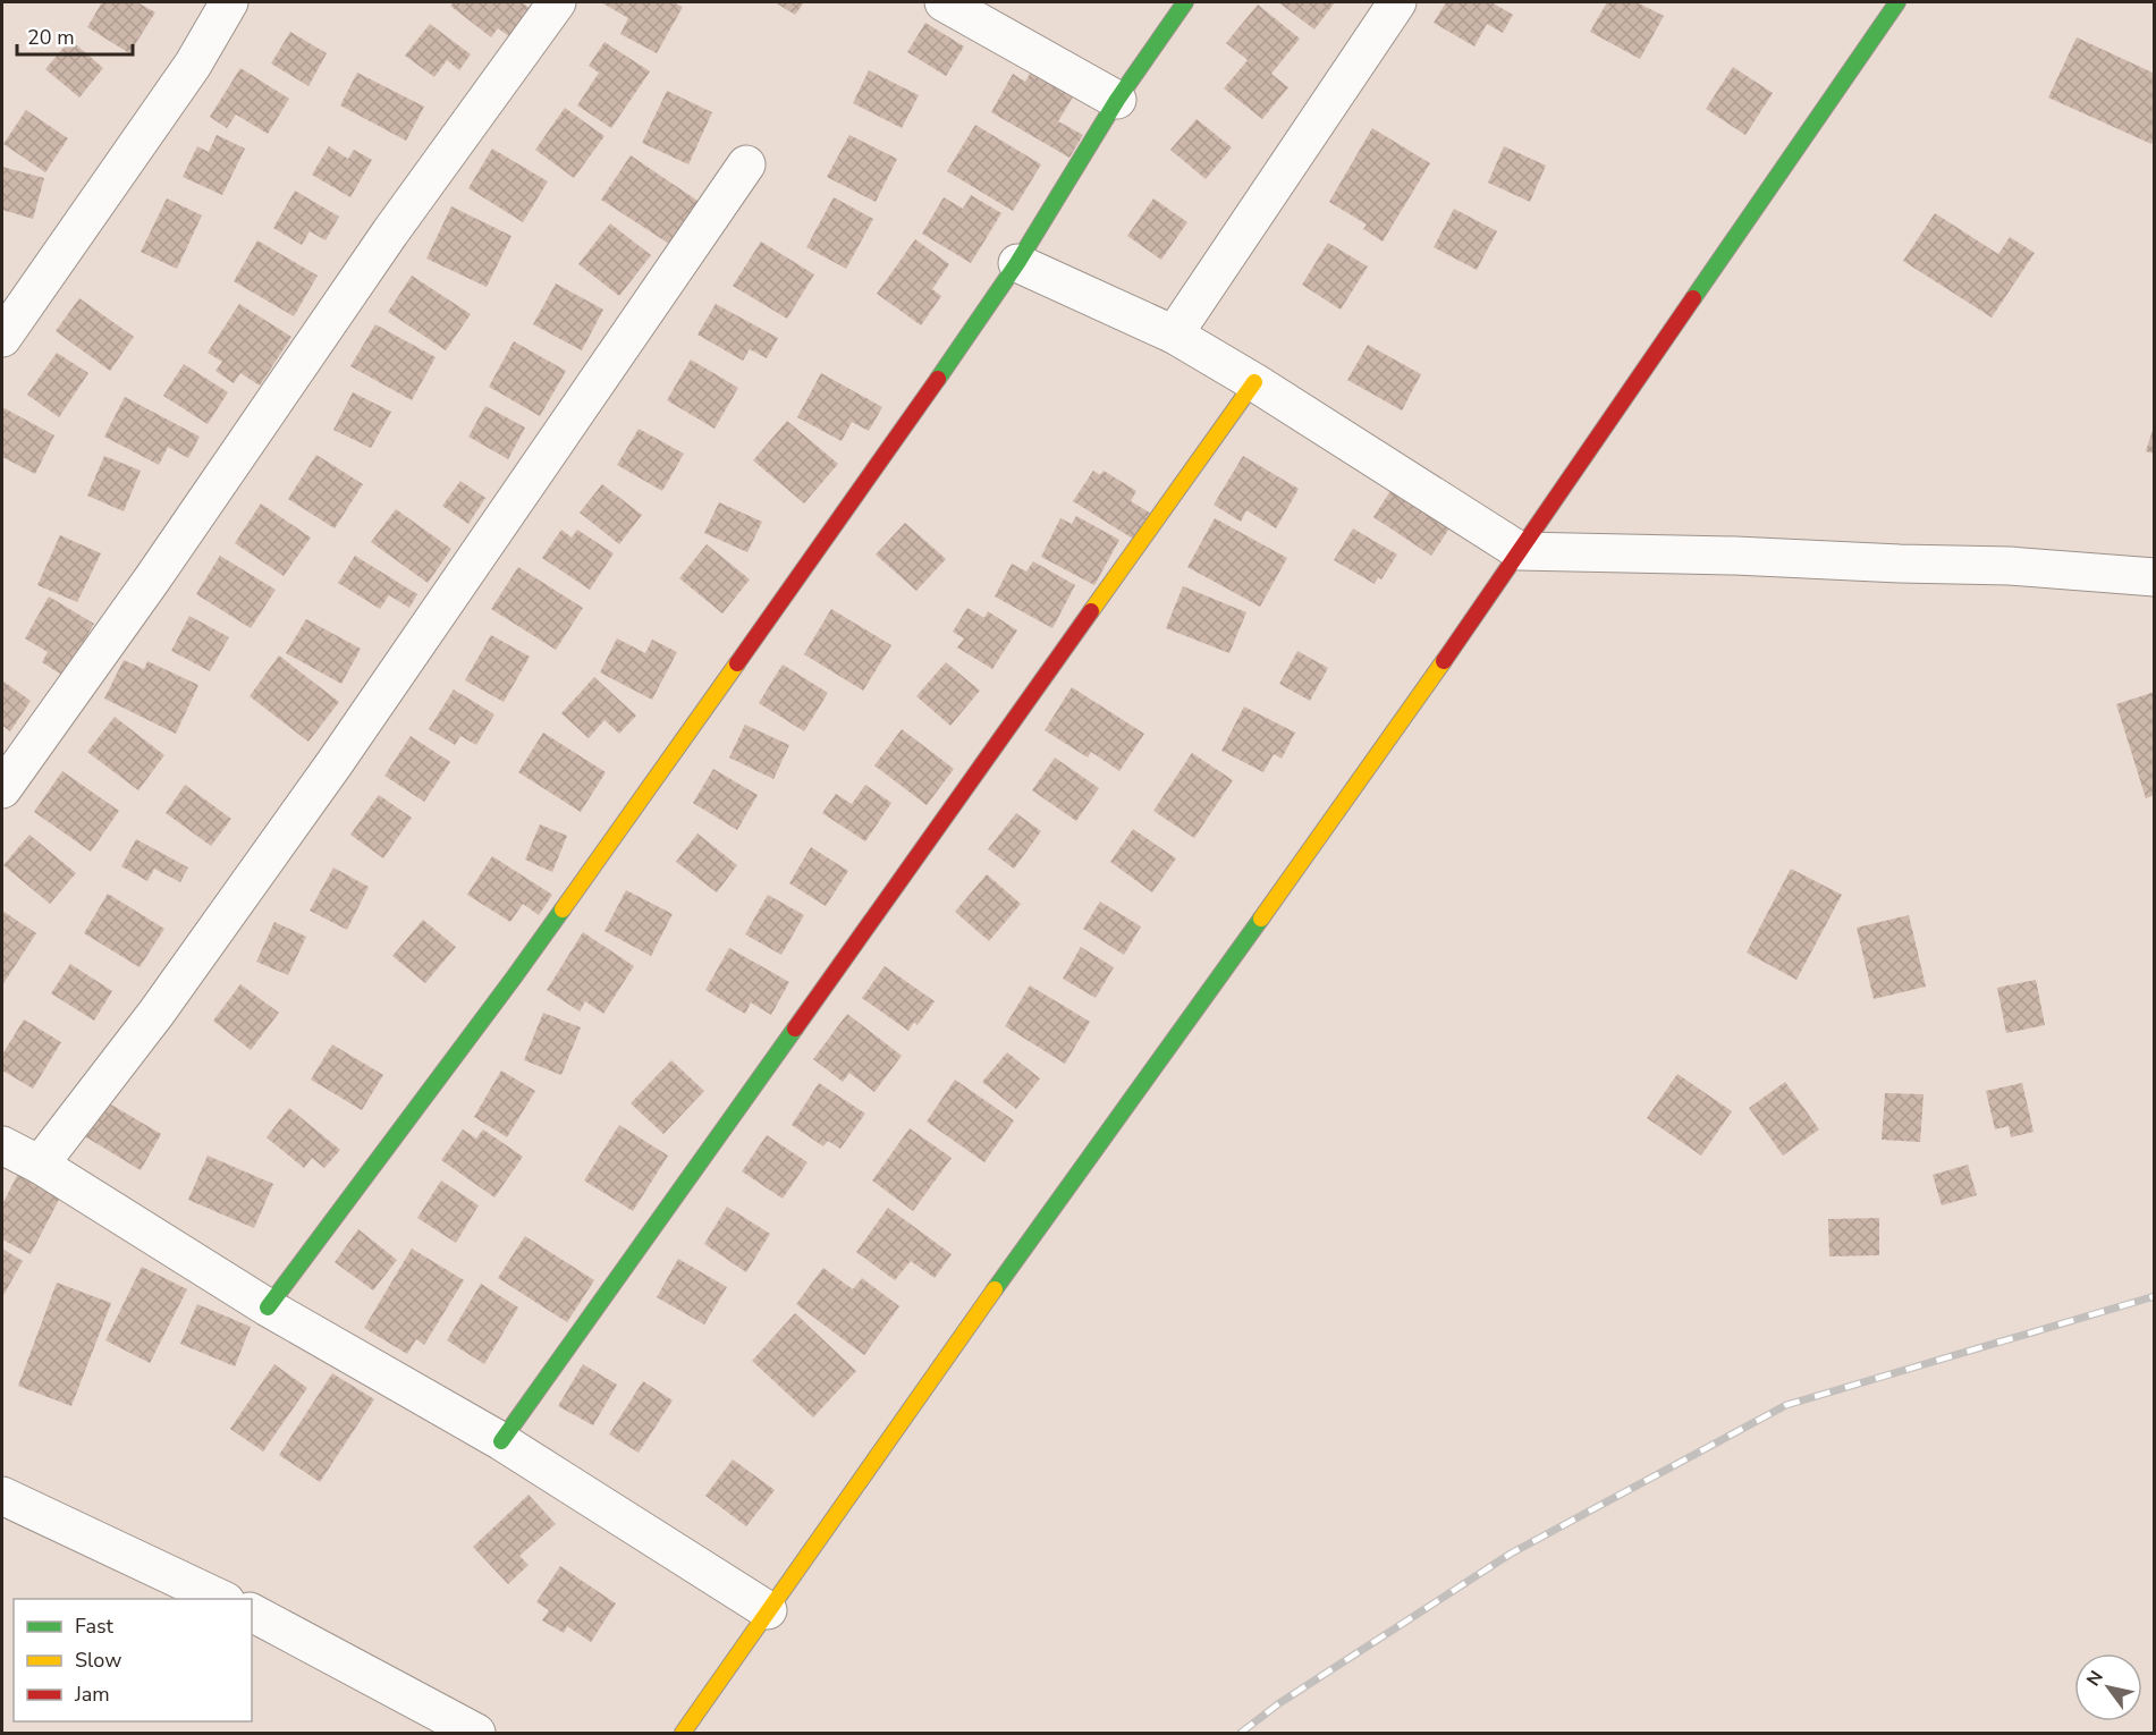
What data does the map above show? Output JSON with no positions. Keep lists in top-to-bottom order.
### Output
{
  "legend": ["Fast", "Slow", "Jam"],
  "scale_bar": "20 m",
  "north": "top left"
}
